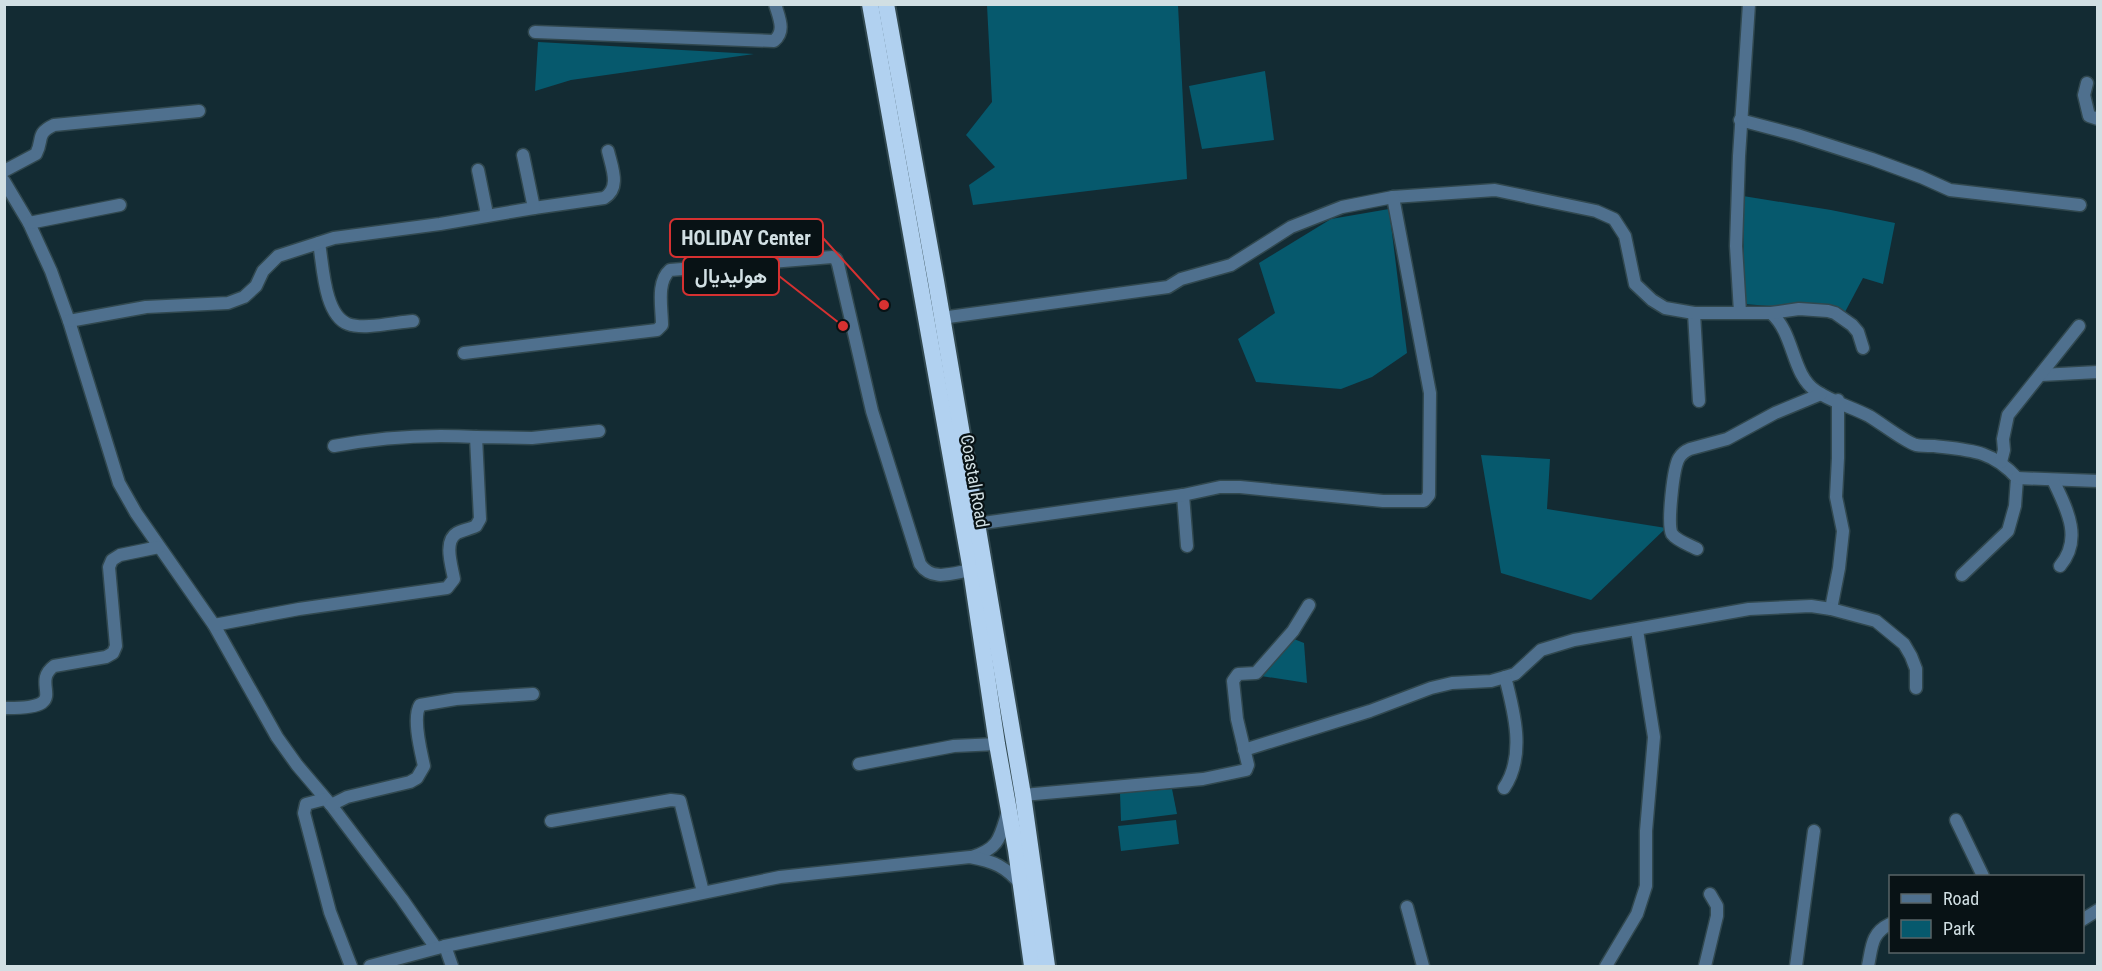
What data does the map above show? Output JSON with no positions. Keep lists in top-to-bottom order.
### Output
{
  "streets": {
    "highway": ["Coastal Road"]
  },
  "places": ["HOLIDAY Center", "هوليديال"],
  "legend": ["Road", "Park"]
}
